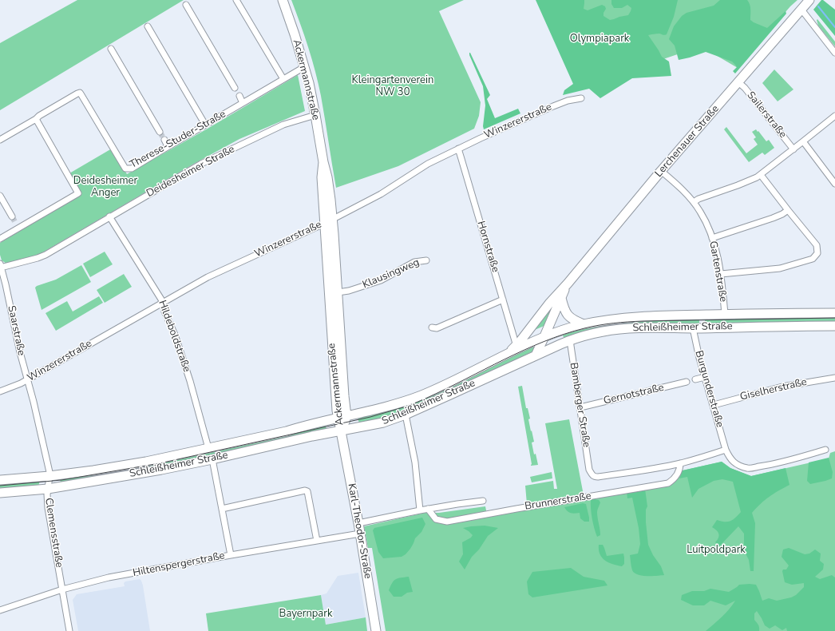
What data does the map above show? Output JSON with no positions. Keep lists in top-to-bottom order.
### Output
{
  "streets": {
    "main road": [
      "Ackermannstraße",
      "Lerchenauer Straße",
      "Schleißheimer Straße",
      "Karl-Theodor-Straße"
    ],
    "street": [
      "Sailerstraße",
      "Winzererstraße",
      "Therese-Studer-Straße",
      "Deidesheimer Straße",
      "Hornstraße",
      "Gartenstraße",
      "Klausingweg",
      "Saarstraße",
      "Hildeboldstraße",
      "Burgunderstraße",
      "Giselherstraße",
      "Gernotstraße",
      "Bamberger Straße",
      "Brunnerstraße",
      "Clemensstraße",
      "Hiltenspergerstraße"
    ]
  },
  "crossings": [
    ["Ackermannstraße", "Winzererstraße"],
    ["Ackermannstraße", "Therese-Studer-Straße"],
    ["Ackermannstraße", "Deidesheimer Straße"],
    ["Ackermannstraße", "Klausingweg"],
    ["Ackermannstraße", "Schleißheimer Straße"],
    ["Ackermannstraße", "Karl-Theodor-Straße"],
    ["Sailerstraße", "Lerchenauer Straße"],
    ["Winzererstraße", "Hornstraße"],
    ["Winzererstraße", "Saarstraße"],
    ["Winzererstraße", "Hildeboldstraße"],
    ["Winzererstraße", "Clemensstraße"],
    ["Lerchenauer Straße", "Hornstraße"],
    ["Lerchenauer Straße", "Gartenstraße"],
    ["Lerchenauer Straße", "Schleißheimer Straße"],
    ["Deidesheimer Straße", "Saarstraße"],
    ["Deidesheimer Straße", "Hildeboldstraße"],
    ["Gartenstraße", "Schleißheimer Straße"],
    ["Schleißheimer Straße", "Hildeboldstraße"],
    ["Schleißheimer Straße", "Burgunderstraße"],
    ["Schleißheimer Straße", "Bamberger Straße"],
    ["Schleißheimer Straße", "Karl-Theodor-Straße"],
    ["Schleißheimer Straße", "Clemensstraße"],
    ["Saarstraße", "Clemensstraße"],
    ["Burgunderstraße", "Giselherstraße"],
    ["Burgunderstraße", "Brunnerstraße"],
    ["Gernotstraße", "Bamberger Straße"],
    ["Bamberger Straße", "Brunnerstraße"],
    ["Karl-Theodor-Straße", "Hiltenspergerstraße"],
    ["Clemensstraße", "Hiltenspergerstraße"]
  ],
  "parks": [
    "Olympiapark",
    "Kleingartenverein NW 30",
    "Deidesheimer Anger",
    "Luitpoldpark",
    "Bayernpark"
  ]
}
